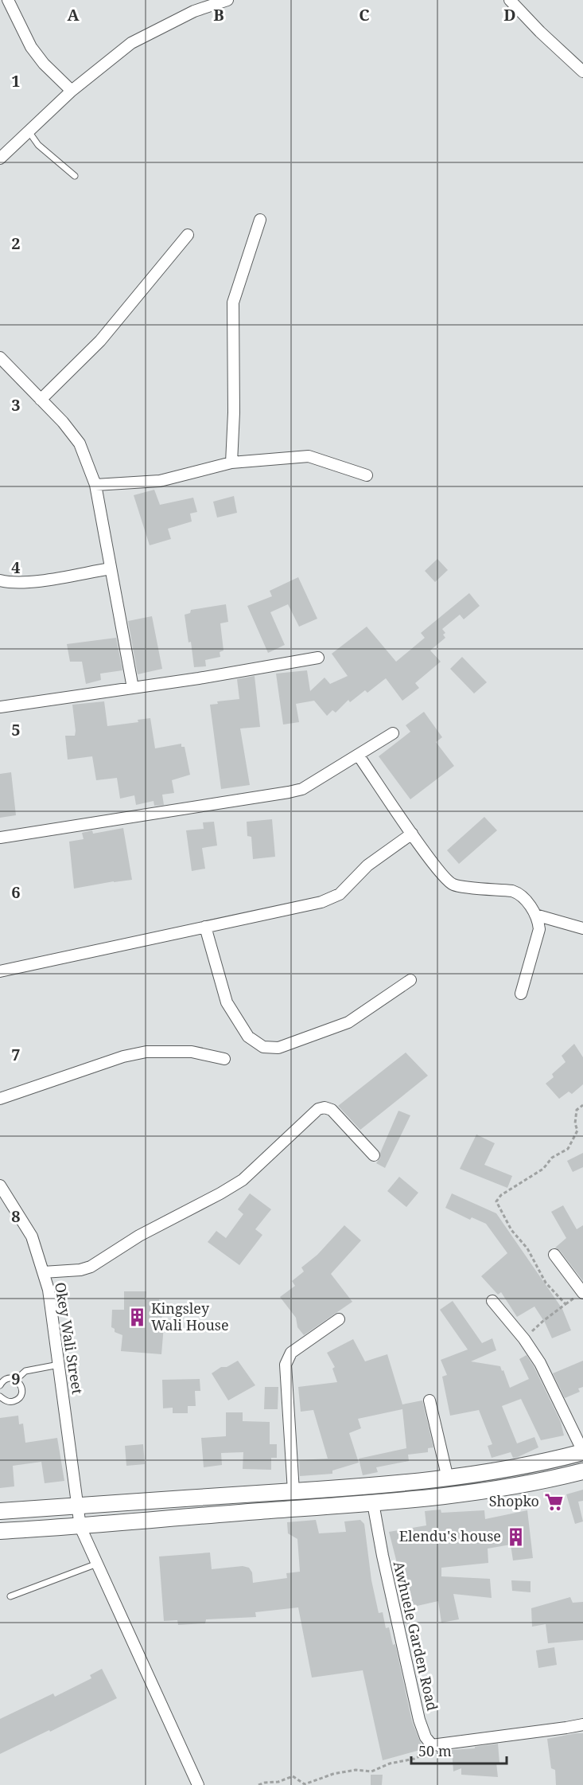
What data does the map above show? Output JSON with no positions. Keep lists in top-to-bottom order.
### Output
{
  "streets": {
    "street": ["Okey Wali Street", "Awhuele Garden Road"]
  },
  "places": {
    "building": ["Kingsley Wali House", "Elendu's house"],
    "supermarket": ["Shopko"]
  },
  "scale_bar": "50 m",
  "grid": {
    "columns": [
      "A",
      "B",
      "C",
      "D"
    ],
    "rows": [
      "1",
      "2",
      "3",
      "4",
      "5",
      "6",
      "7",
      "8",
      "9"
    ]
  }
}
